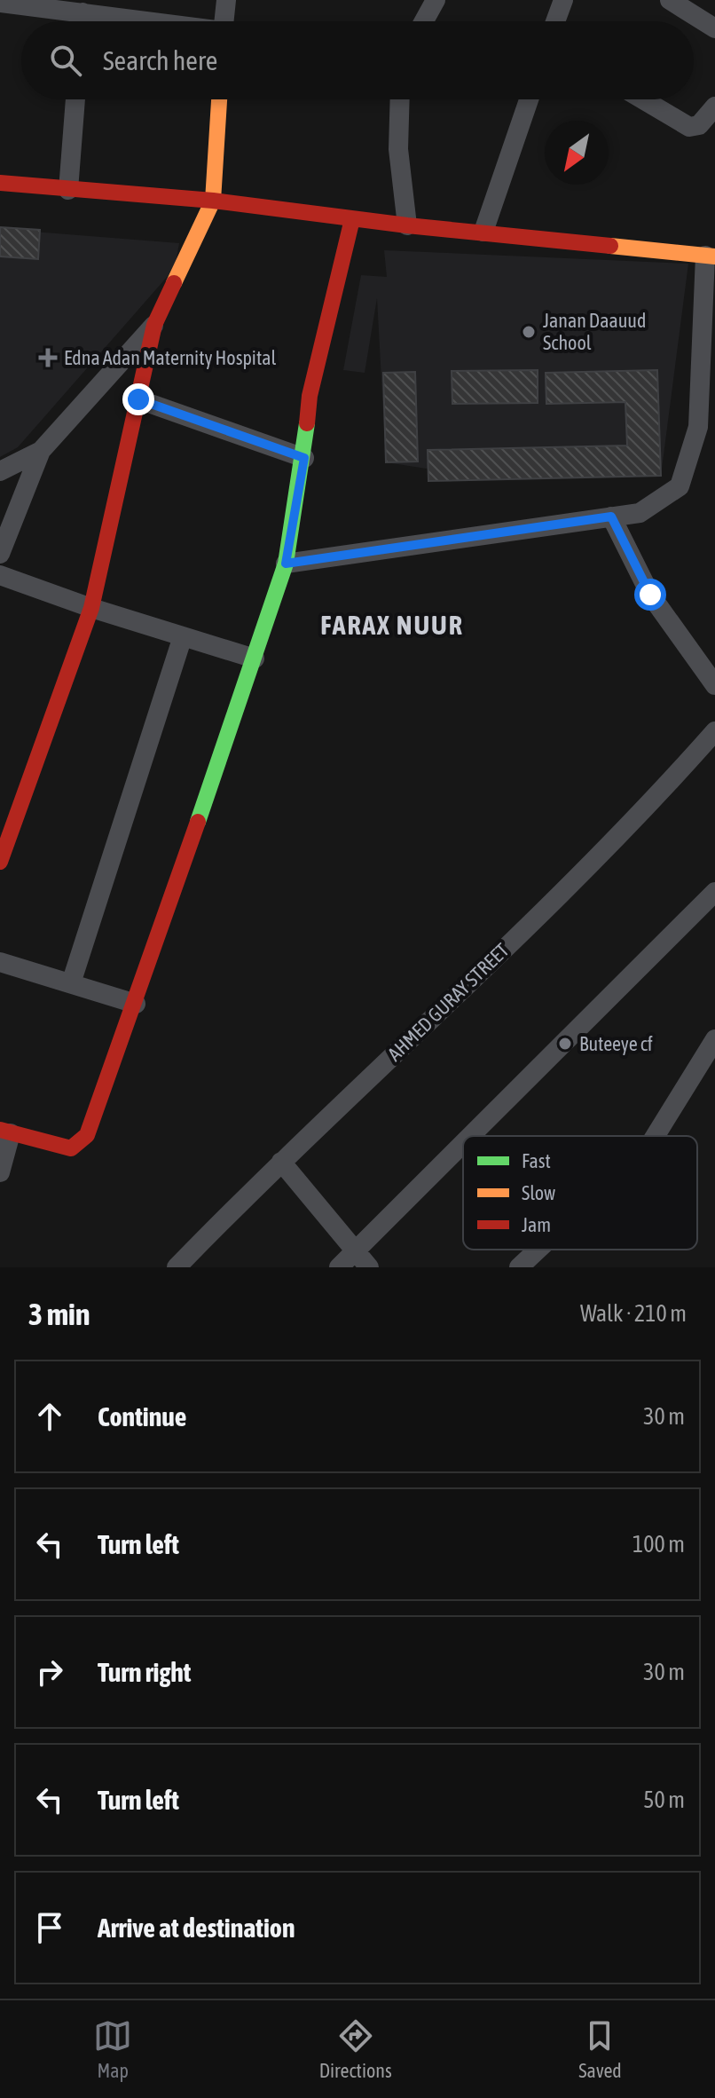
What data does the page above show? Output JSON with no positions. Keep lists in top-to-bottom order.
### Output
{
  "streets": {
    "street": ["AHMED GURAY STREET"]
  },
  "districts": ["FARAX NUUR"],
  "places": {
    "other": ["Janan Daauud School", "Buteeye cf"],
    "health": ["Edna Adan Maternity Hospital"]
  },
  "legend": ["Fast", "Slow", "Jam"],
  "north": "bottom left",
  "page": {
    "search": "Search here",
    "heading": ["3 min", "Walk · 210 m"],
    "list": [
      ["Continue", "30 m"],
      ["Turn left", "100 m"],
      ["Turn right", "30 m"],
      ["Turn left", "50 m"],
      "Arrive at destination"
    ],
    "nav": ["Map", "Directions", "Saved"]
  }
}
